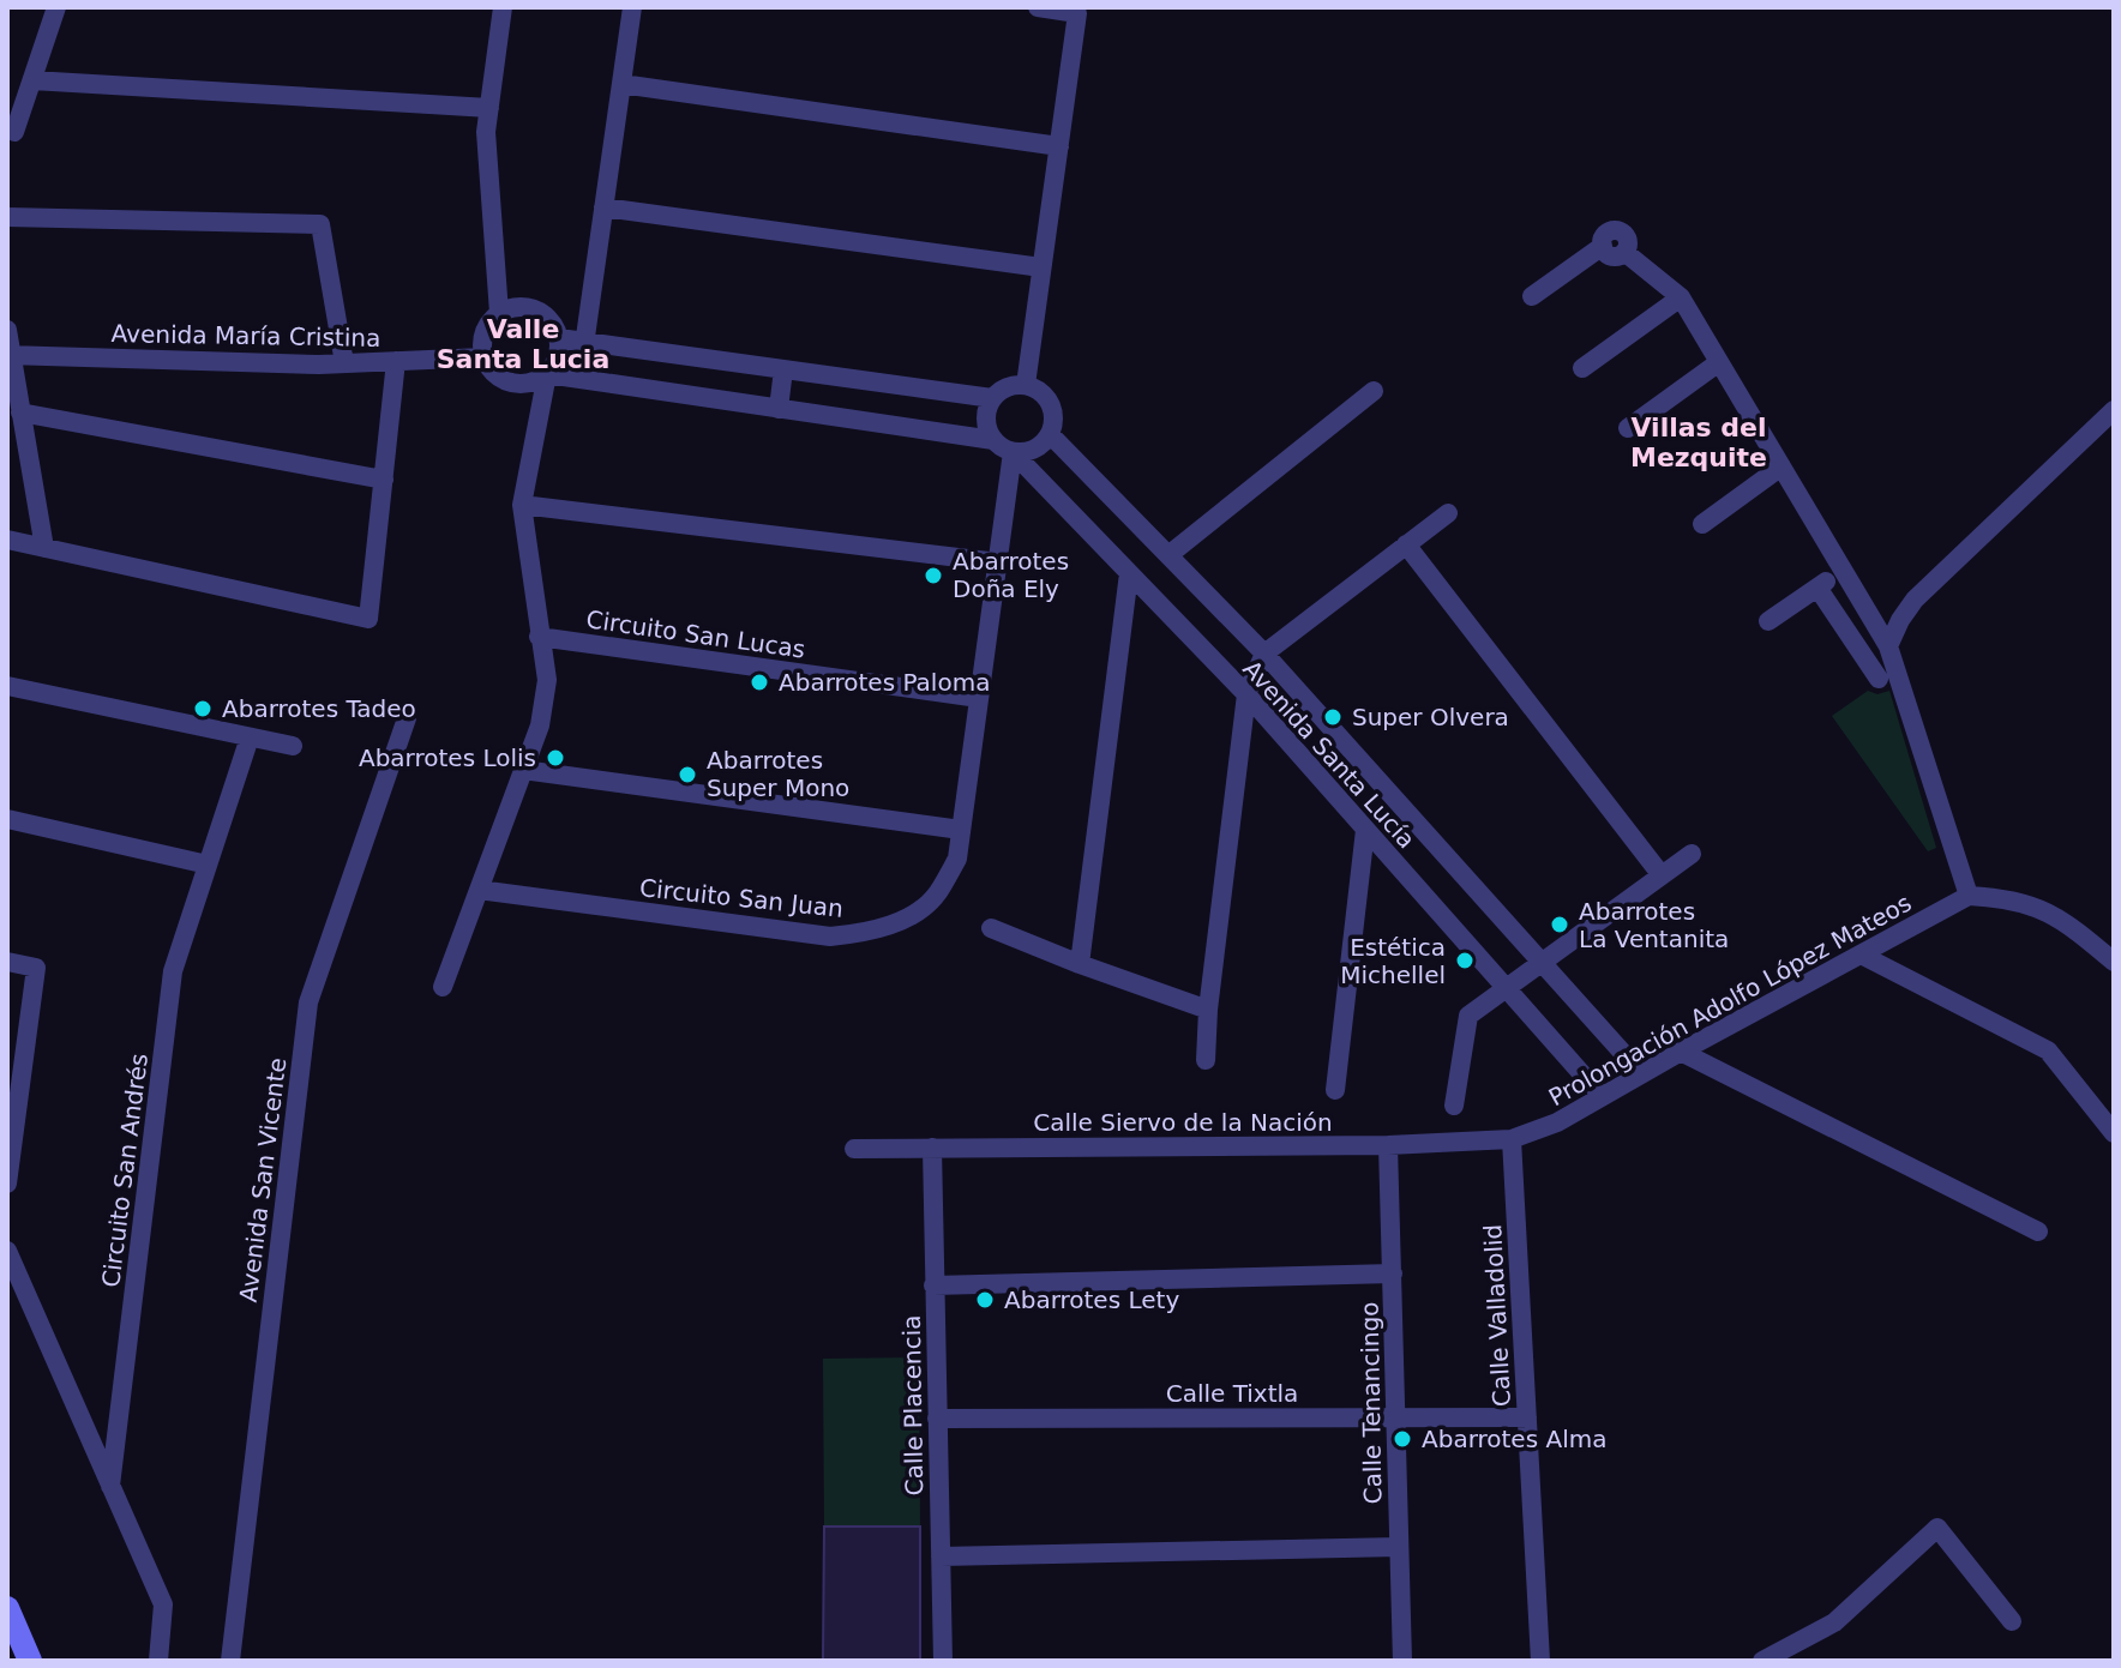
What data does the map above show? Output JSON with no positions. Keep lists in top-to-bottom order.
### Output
{
  "streets": {
    "street": [
      "Avenida María Cristina",
      "Circuito San Lucas",
      "Avenida Santa Lucía",
      "Circuito San Juan",
      "Prolongación Adolfo López Mateos",
      "Calle Siervo de la Nación",
      "Circuito San Andrés",
      "Avenida San Vicente",
      "Calle Valladolid",
      "Calle Tixtla",
      "Calle Tenancingo",
      "Calle Placencia"
    ]
  },
  "crossings": [
    ["Avenida Santa Lucía", "Prolongación Adolfo López Mateos"],
    ["Prolongación Adolfo López Mateos", "Calle Siervo de la Nación"],
    ["Prolongación Adolfo López Mateos", "Calle Valladolid"],
    ["Calle Siervo de la Nación", "Calle Valladolid"],
    ["Calle Siervo de la Nación", "Calle Tenancingo"],
    ["Calle Siervo de la Nación", "Calle Placencia"],
    ["Calle Valladolid", "Calle Tixtla"],
    ["Calle Tixtla", "Calle Tenancingo"],
    ["Calle Tixtla", "Calle Placencia"]
  ],
  "districts": ["Valle Santa Lucia", "Villas del Mezquite"],
  "places": [
    "Abarrotes Doña Ely",
    "Abarrotes Paloma",
    "Abarrotes Tadeo",
    "Super Olvera",
    "Abarrotes Lolis",
    "Abarrotes Super Mono",
    "Abarrotes La Ventanita",
    "Estética Michellel",
    "Abarrotes Lety",
    "Abarrotes Alma"
  ]
}
